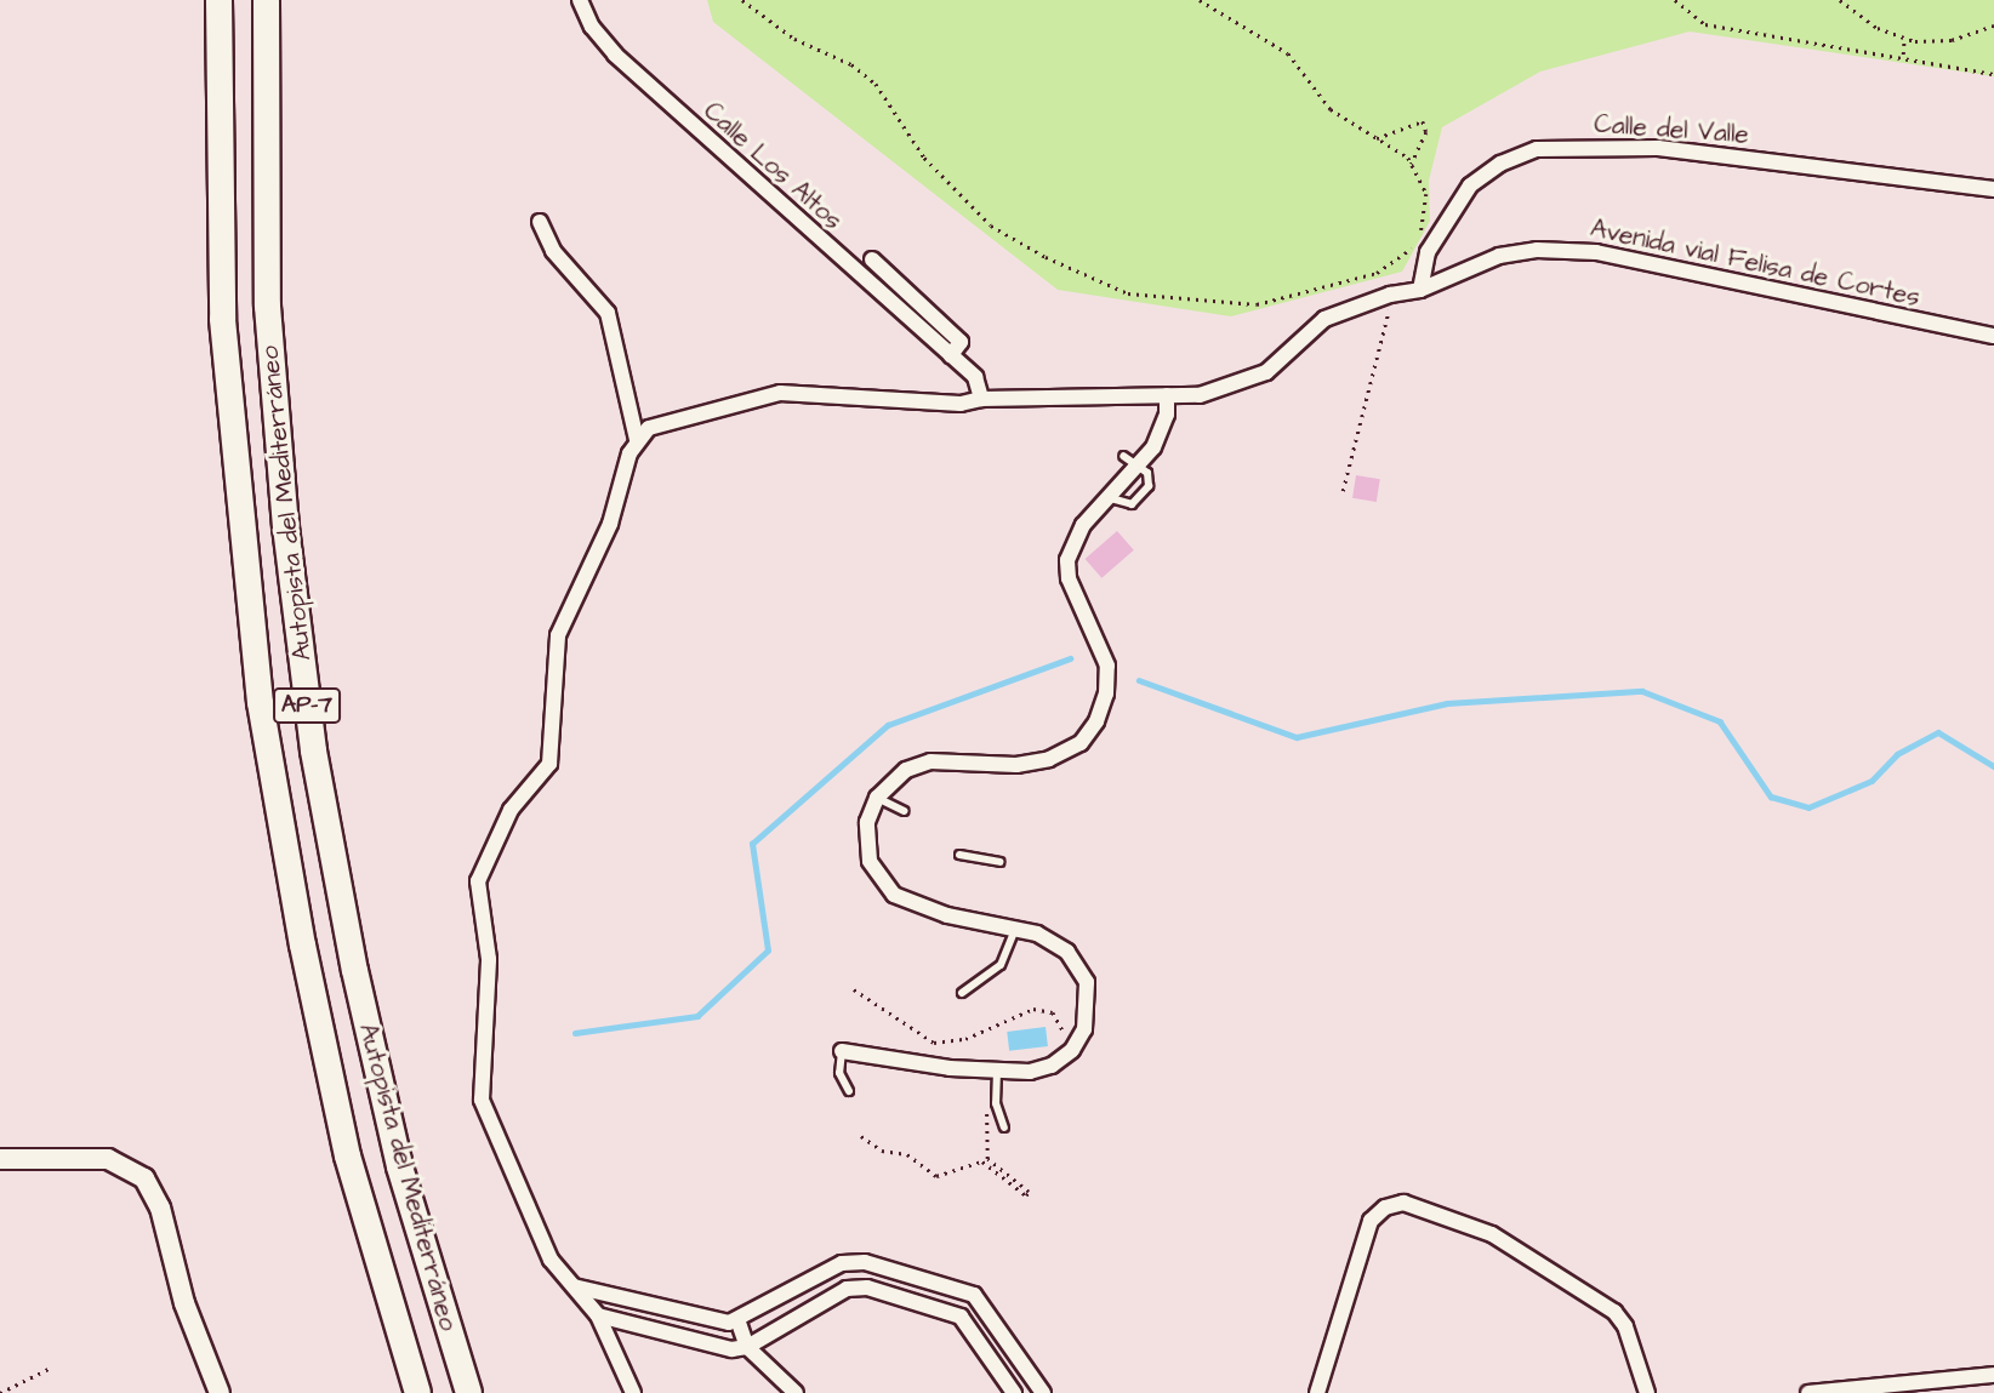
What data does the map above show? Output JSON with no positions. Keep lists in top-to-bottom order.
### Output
{
  "streets": {
    "highway": ["Autopista del Mediterráneo", "AP-7"],
    "street": ["Calle del Valle", "Calle Los Altos", "Avenida vial Felisa de Cortes"]
  },
  "crossings": [
    ["Calle del Valle", "Avenida vial Felisa de Cortes"],
    ["Calle Los Altos", "Avenida vial Felisa de Cortes"]
  ]
}
